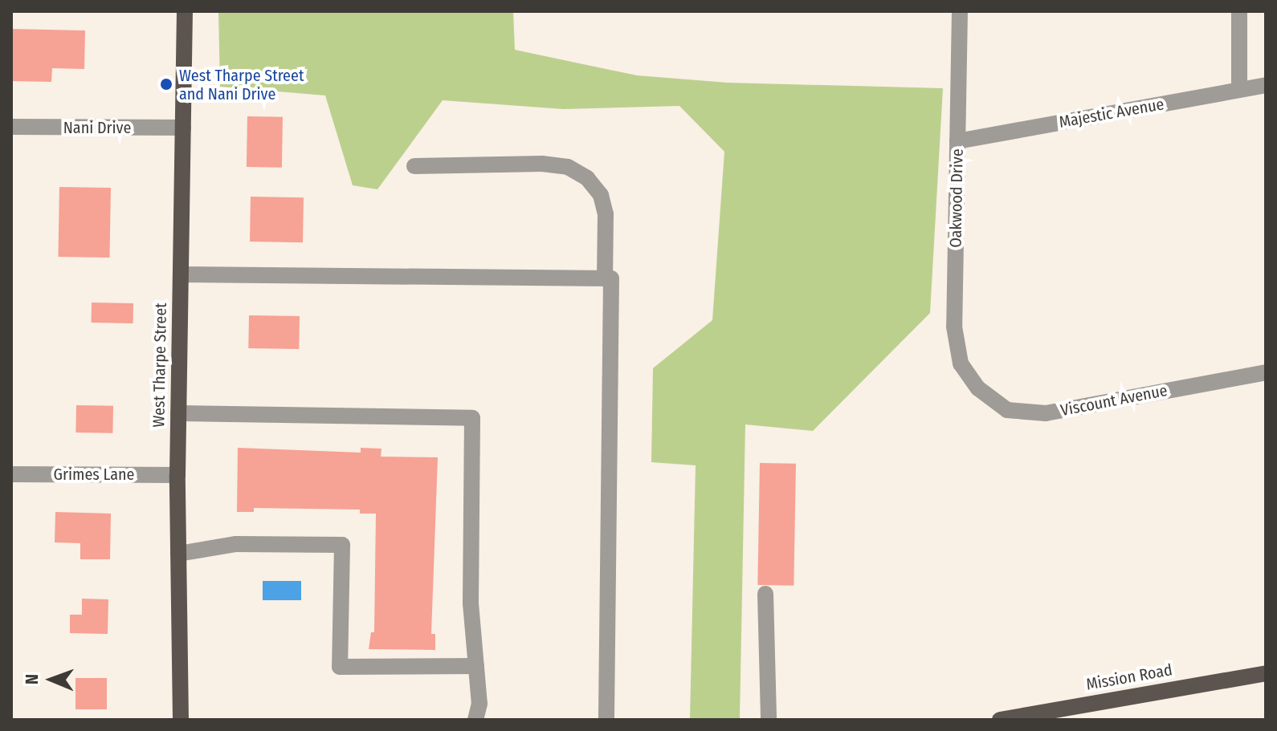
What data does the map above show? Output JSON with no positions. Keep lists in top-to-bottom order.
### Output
{
  "streets": {
    "main road": ["West Tharpe Street", "Mission Road"],
    "street": [
      "Majestic Avenue",
      "Nani Drive",
      "Oakwood Drive",
      "Viscount Avenue",
      "Grimes Lane"
    ]
  },
  "crossings": [
    ["Majestic Avenue", "Oakwood Drive"],
    ["Nani Drive", "West Tharpe Street"],
    ["Oakwood Drive", "Viscount Avenue"],
    ["West Tharpe Street", "Grimes Lane"]
  ],
  "places": ["West Tharpe Street and Nani Drive"],
  "north": "left"
}
